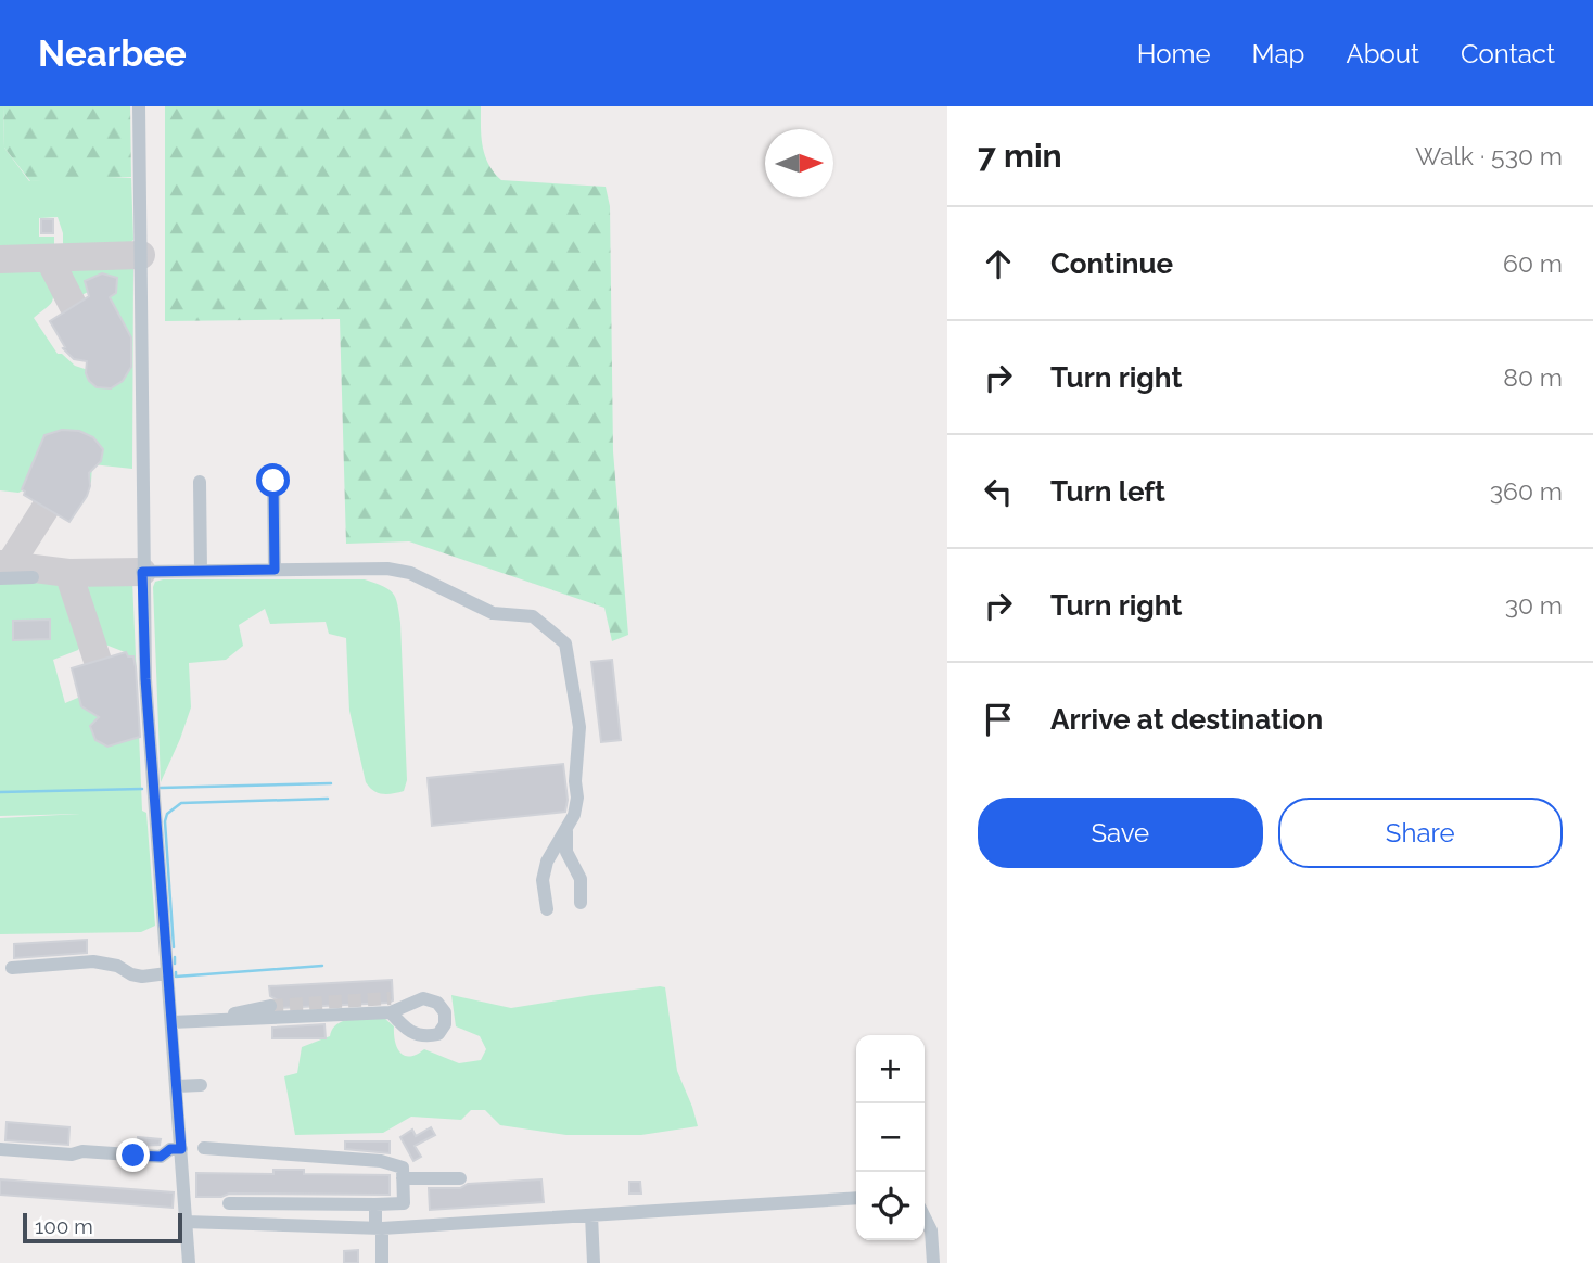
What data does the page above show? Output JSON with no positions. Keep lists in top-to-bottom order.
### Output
{
  "scale_bar": "100 m",
  "north": "right",
  "page": {
    "header": "Nearbee",
    "nav": [
      "Home",
      "Map",
      "About",
      "Contact"
    ],
    "heading": ["7 min", "Walk · 530 m"],
    "list": [
      ["Continue", "60 m"],
      ["Turn right", "80 m"],
      ["Turn left", "360 m"],
      ["Turn right", "30 m"],
      "Arrive at destination"
    ],
    "buttons": ["Save", "Share"],
    "map_buttons": ["+", "−"],
    "scale": "100 m"
  }
}
